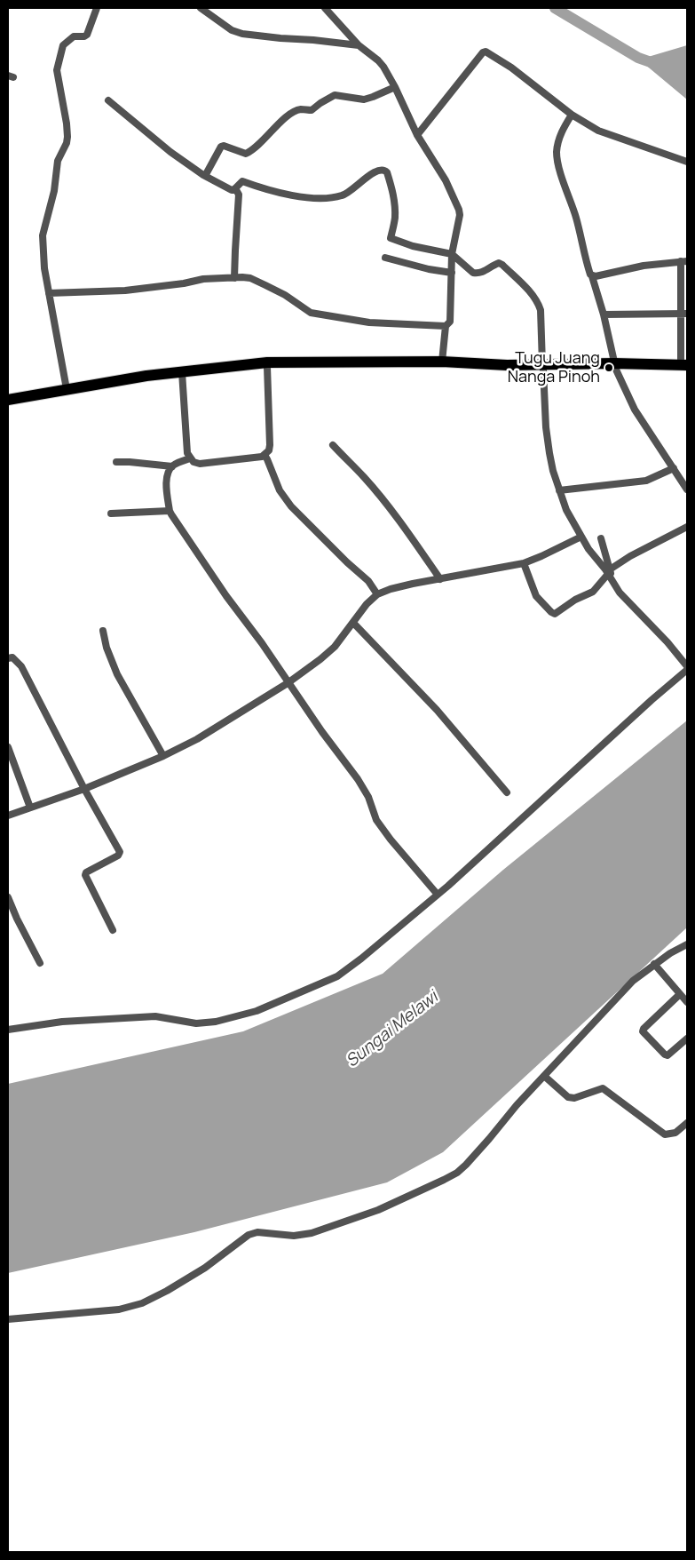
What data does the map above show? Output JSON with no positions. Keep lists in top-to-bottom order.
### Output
{
  "water": ["Sungai Melawi"],
  "places": ["Tugu Juang Nanga Pinoh"]
}
